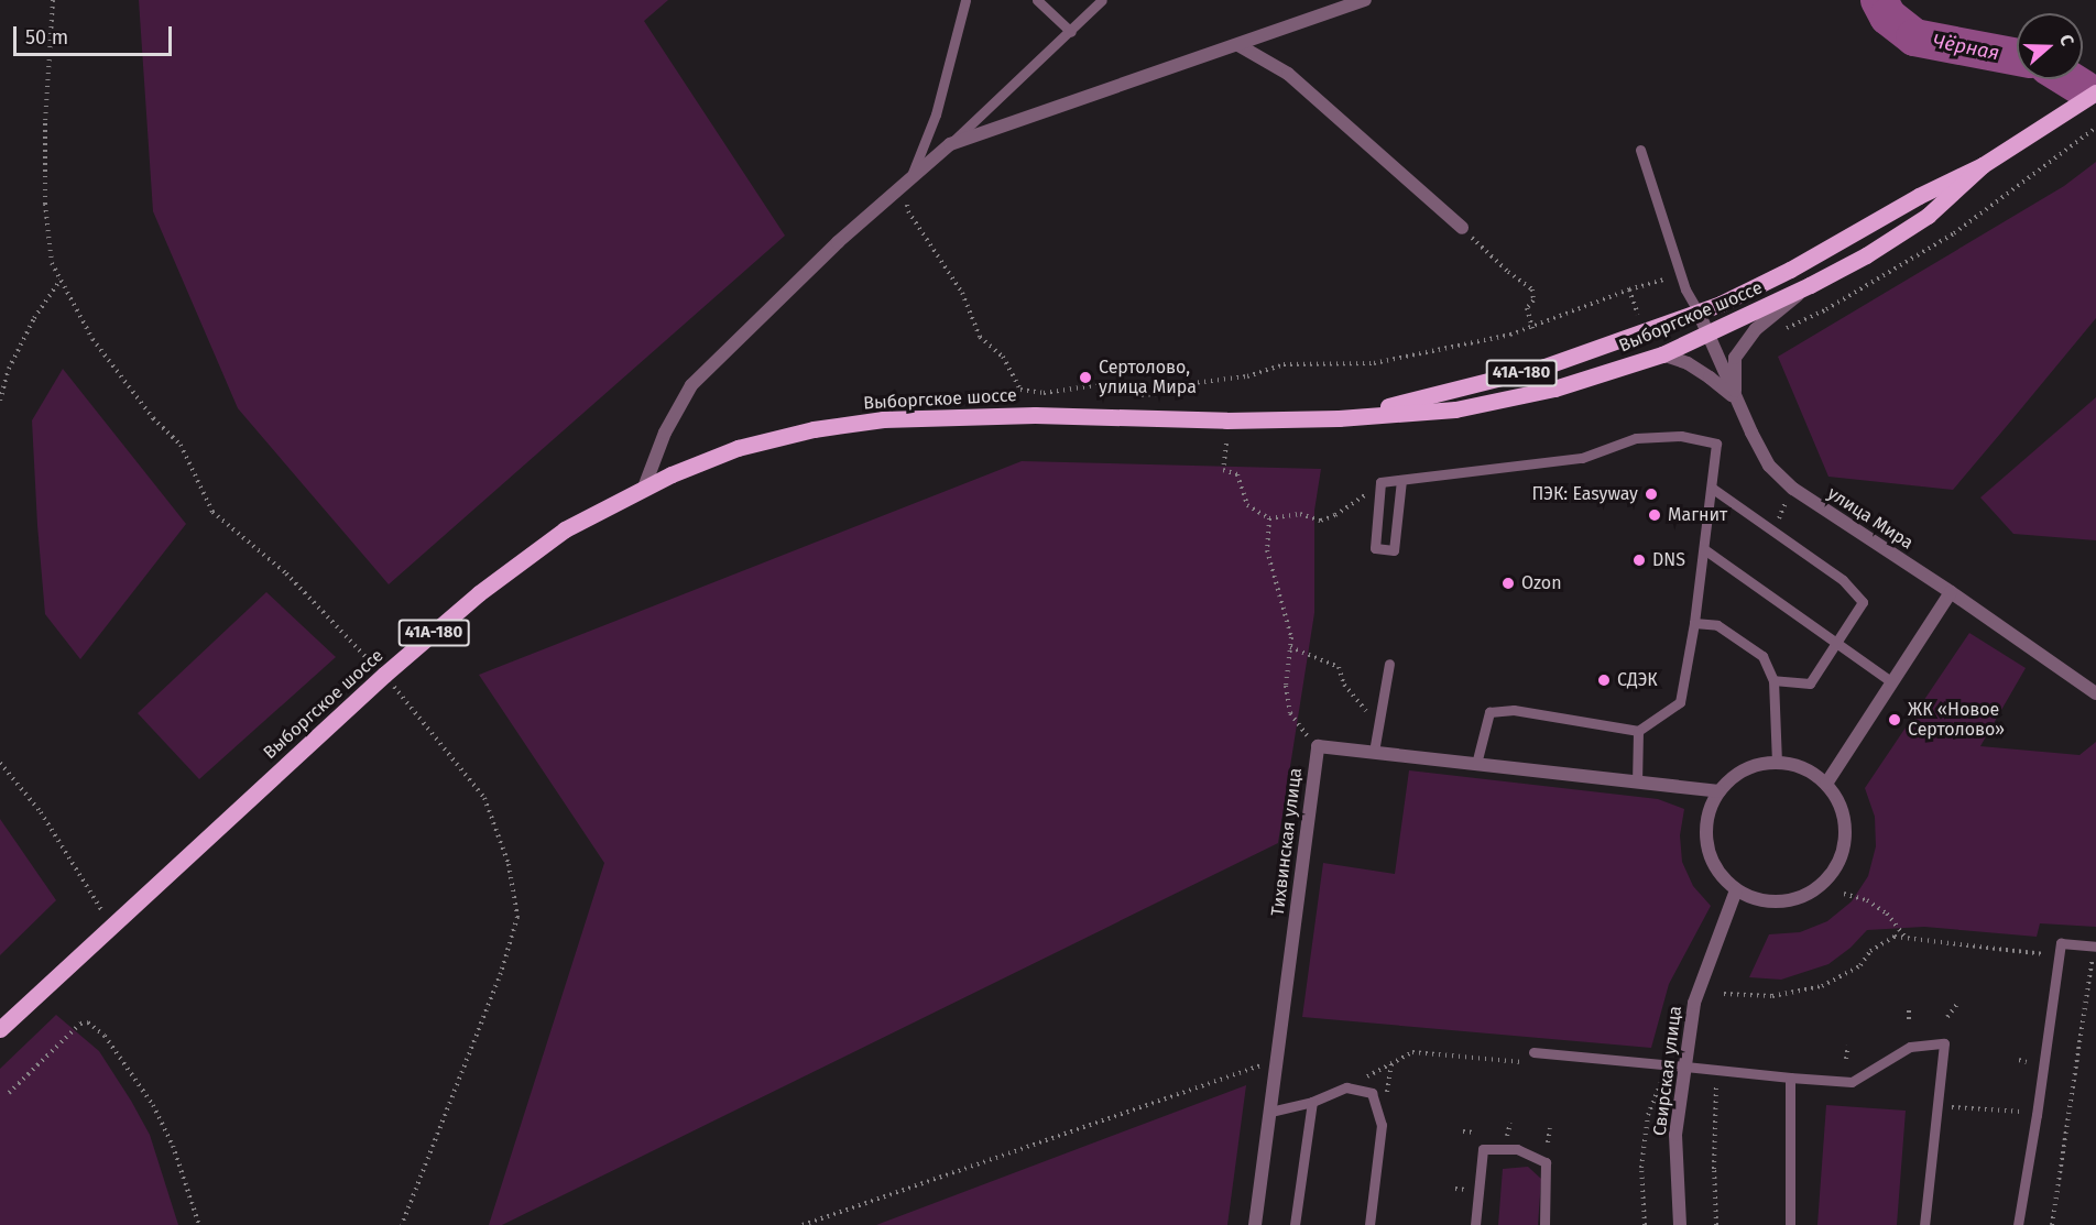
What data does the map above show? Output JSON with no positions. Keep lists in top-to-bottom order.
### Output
{
  "streets": {
    "main road": ["Выборгское шоссе", "41А-180"],
    "street": ["улица Мира", "Тихвинская улица", "Свирская улица"]
  },
  "crossings": [
    ["Выборгское шоссе", "улица Мира"],
    ["Тихвинская улица", "Свирская улица"]
  ],
  "water": ["Чёрная"],
  "places": [
    "Сертолово, улица Мира",
    "ПЭК: Easyway",
    "Магнит",
    "DNS",
    "Ozon",
    "СДЭК",
    "ЖК «Новое Сертолово»"
  ],
  "scale_bar": "50 m",
  "north": "right"
}
